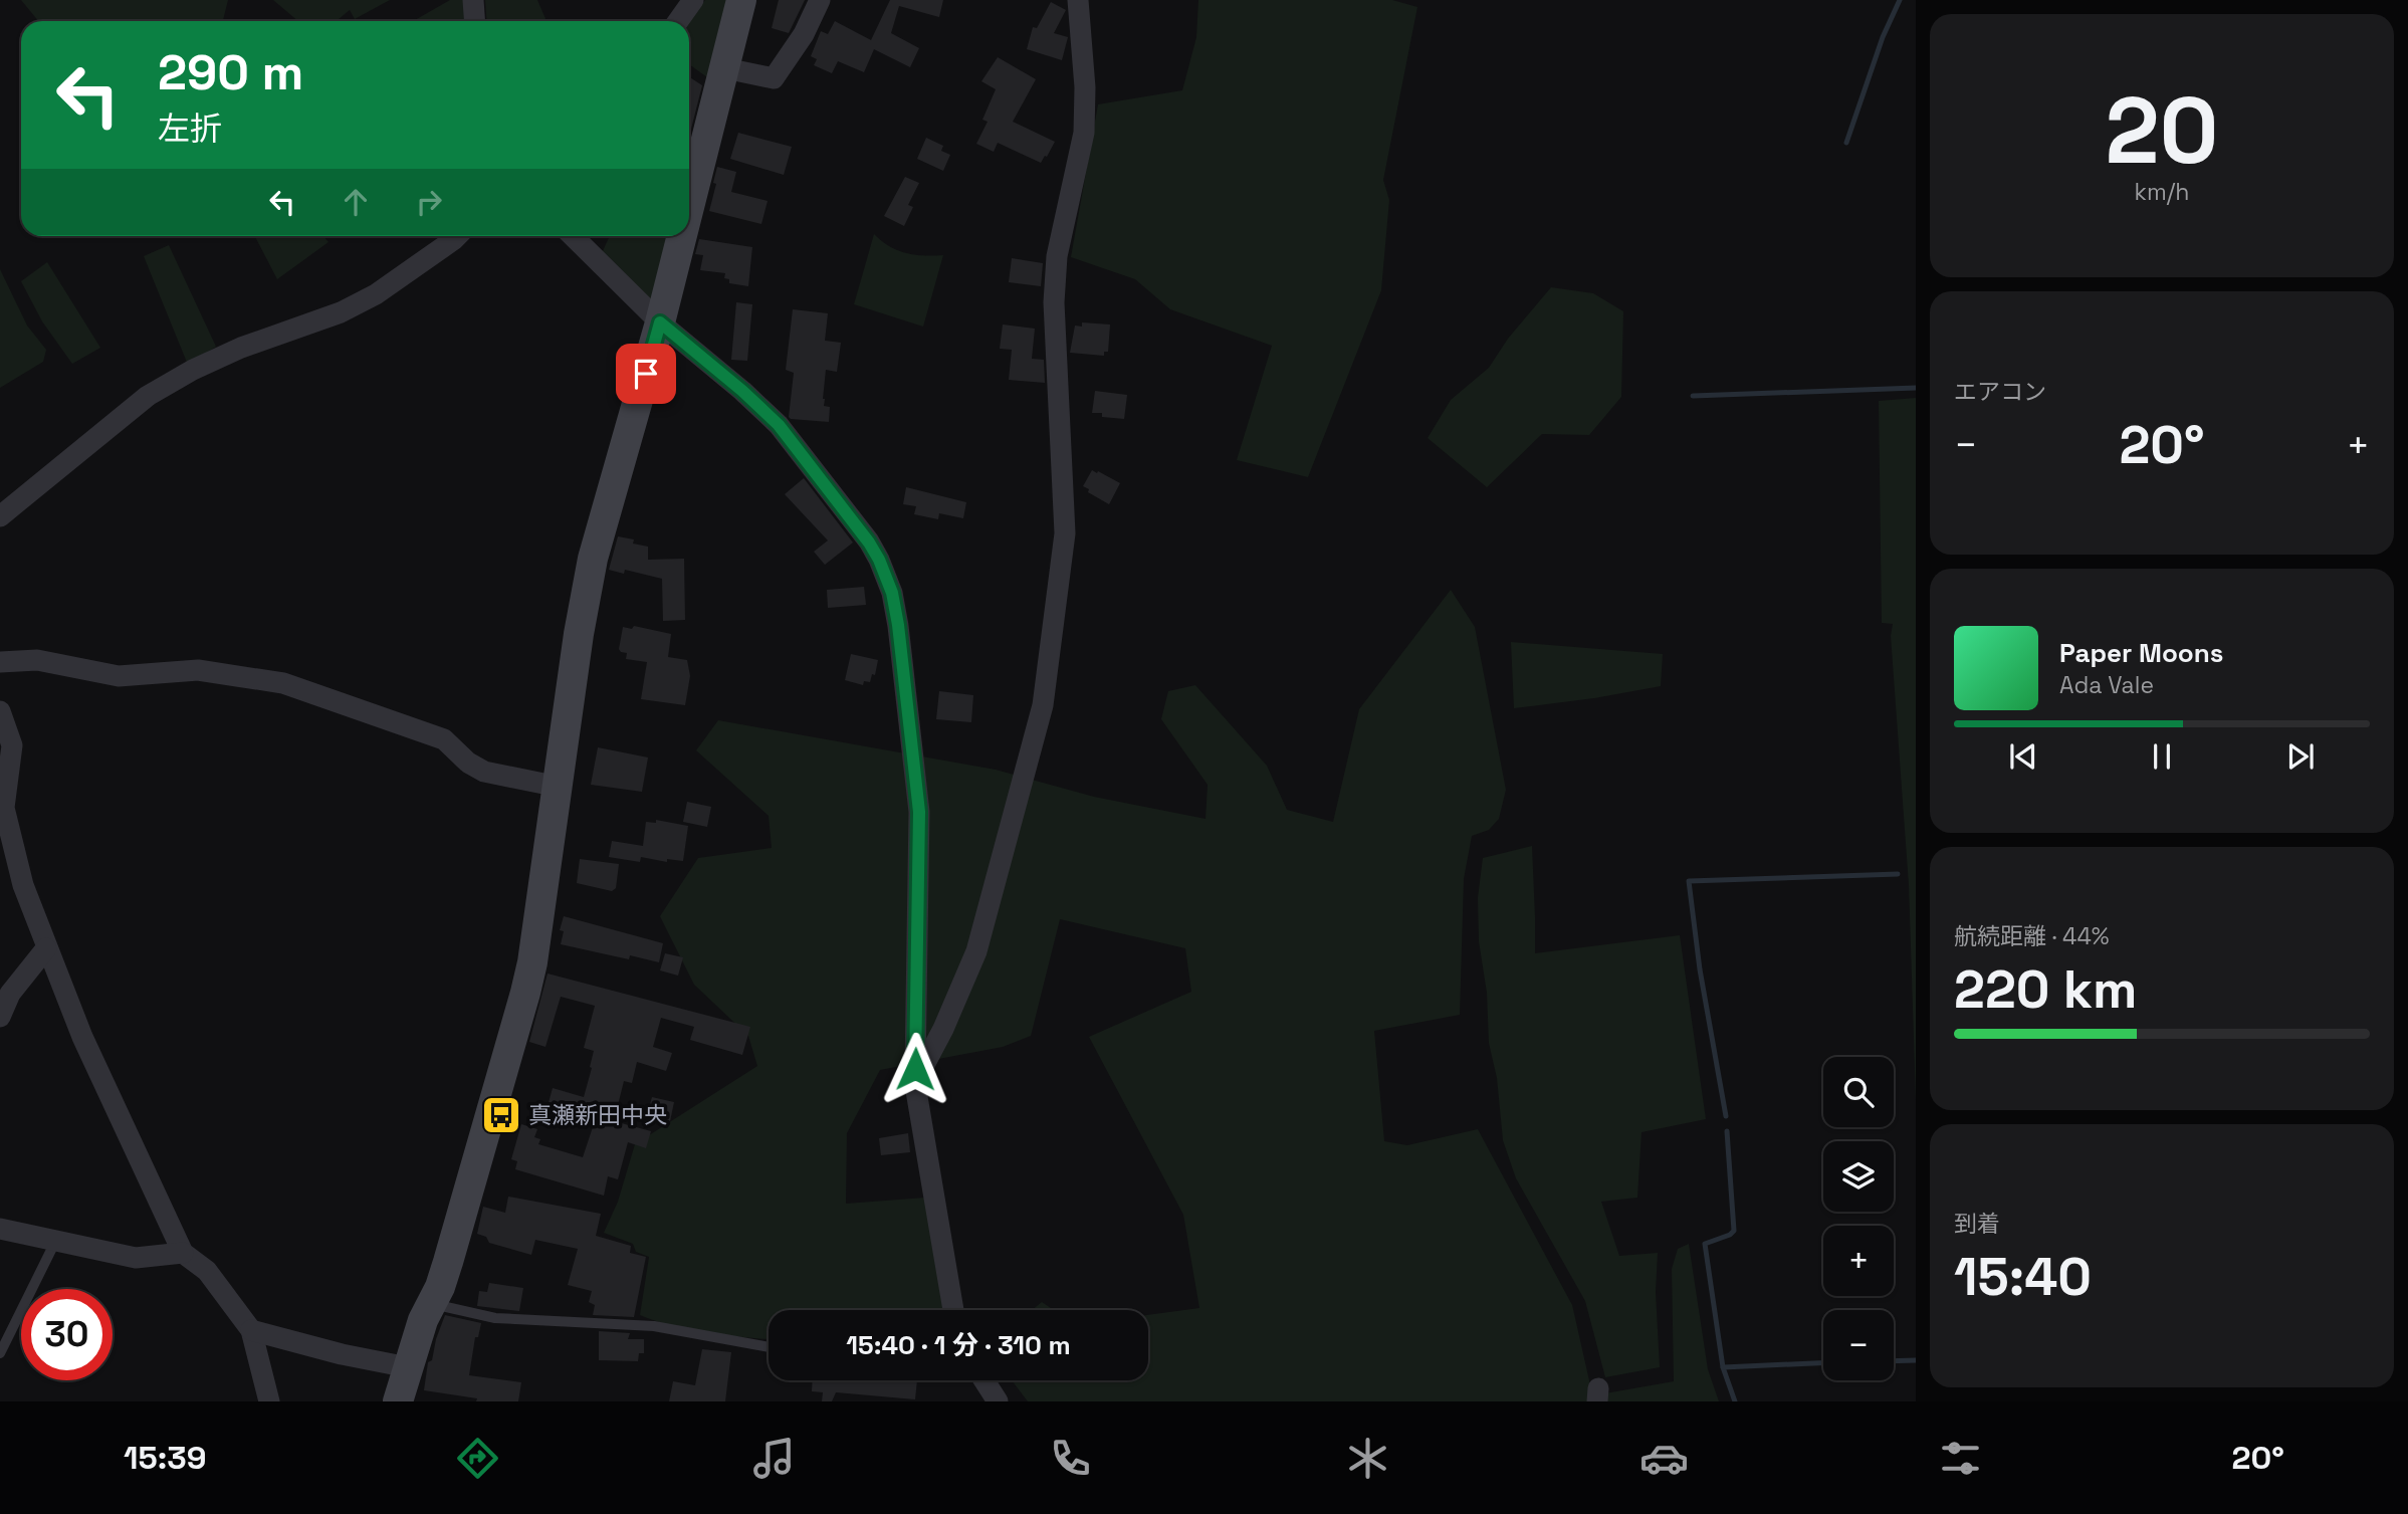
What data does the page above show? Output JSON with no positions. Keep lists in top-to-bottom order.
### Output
{
  "places": {
    "bus stop": ["真瀬新田中央"]
  },
  "page": {
    "tile": [
      ["20", "km/h"],
      "エアコン",
      ["航続距離 · 44%", "220 km"],
      ["到着", "15:40"]
    ],
    "turn": ["290 m", "左折"],
    "heat": ["−", "20°", "+"],
    "song": ["Paper Moons", "Ada Vale"],
    "map_buttons": ["+", "−"],
    "limit": "30",
    "trip": "15:40 · 1 分 · 310 m",
    "tabs": ["15:39", "20°"]
  }
}
